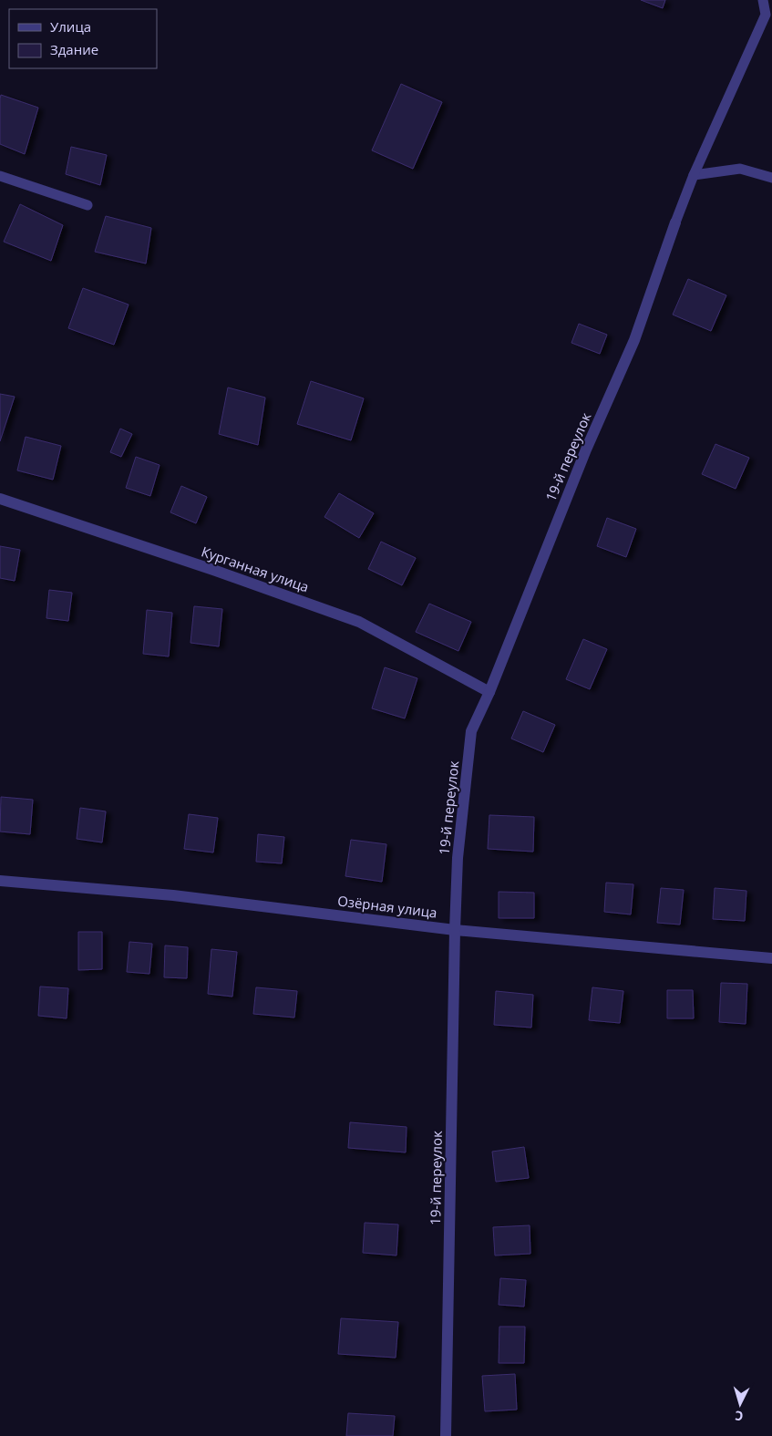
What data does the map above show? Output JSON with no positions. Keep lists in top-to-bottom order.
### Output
{
  "streets": {
    "street": ["19-й переулок", "Курганная улица", "Озёрная улица"]
  },
  "crossings": [
    ["19-й переулок", "Курганная улица"],
    ["19-й переулок", "Озёрная улица"]
  ],
  "legend": ["Улица", "Здание"],
  "north": "bottom"
}
